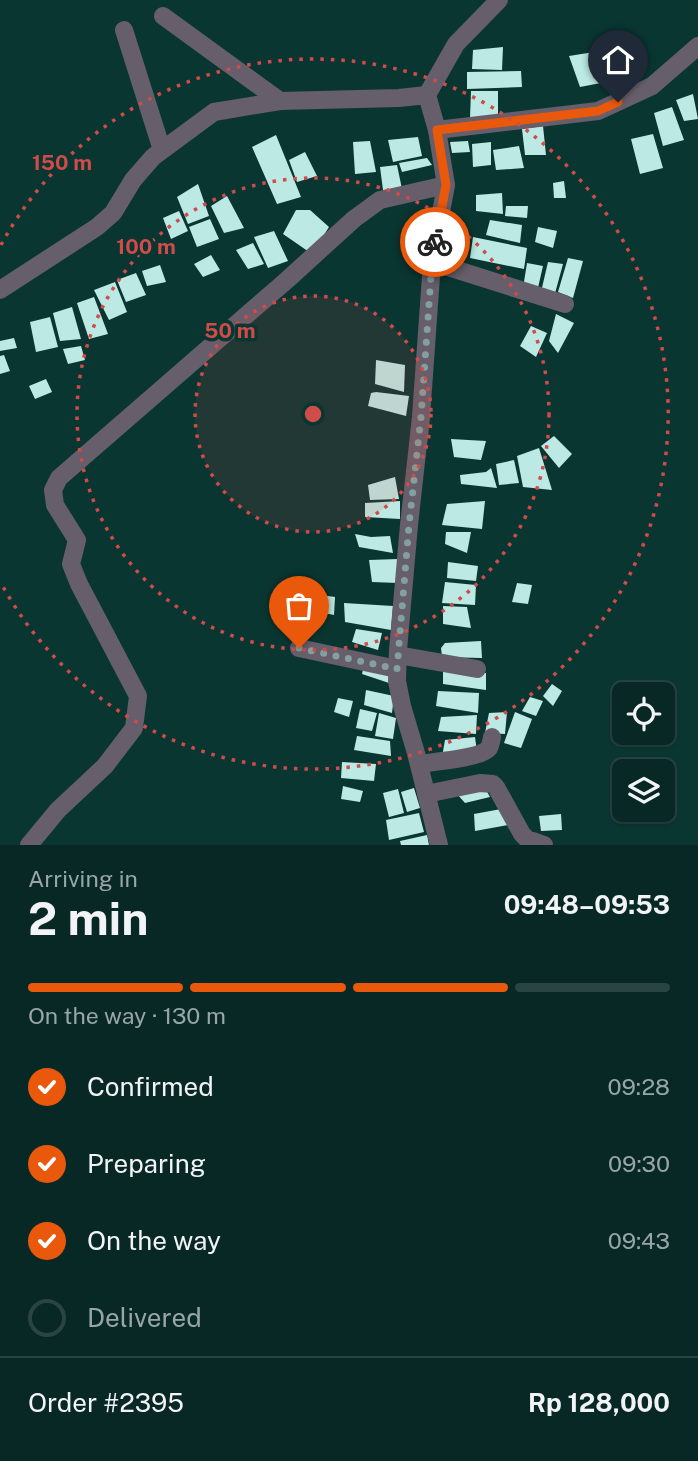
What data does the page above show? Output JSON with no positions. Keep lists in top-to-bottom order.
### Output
{
  "page": {
    "heading": ["2 min", "Arriving in", "09:48–09:53"],
    "panel": ["Order #2395", "Rp 128,000"],
    "bar": "On the way · 130 m",
    "list": [
      ["Confirmed", "09:28"],
      ["Preparing", "09:30"],
      ["On the way", "09:43"],
      "Delivered"
    ]
  },
  "rings": ["150 m", "100 m", "50 m"]
}
